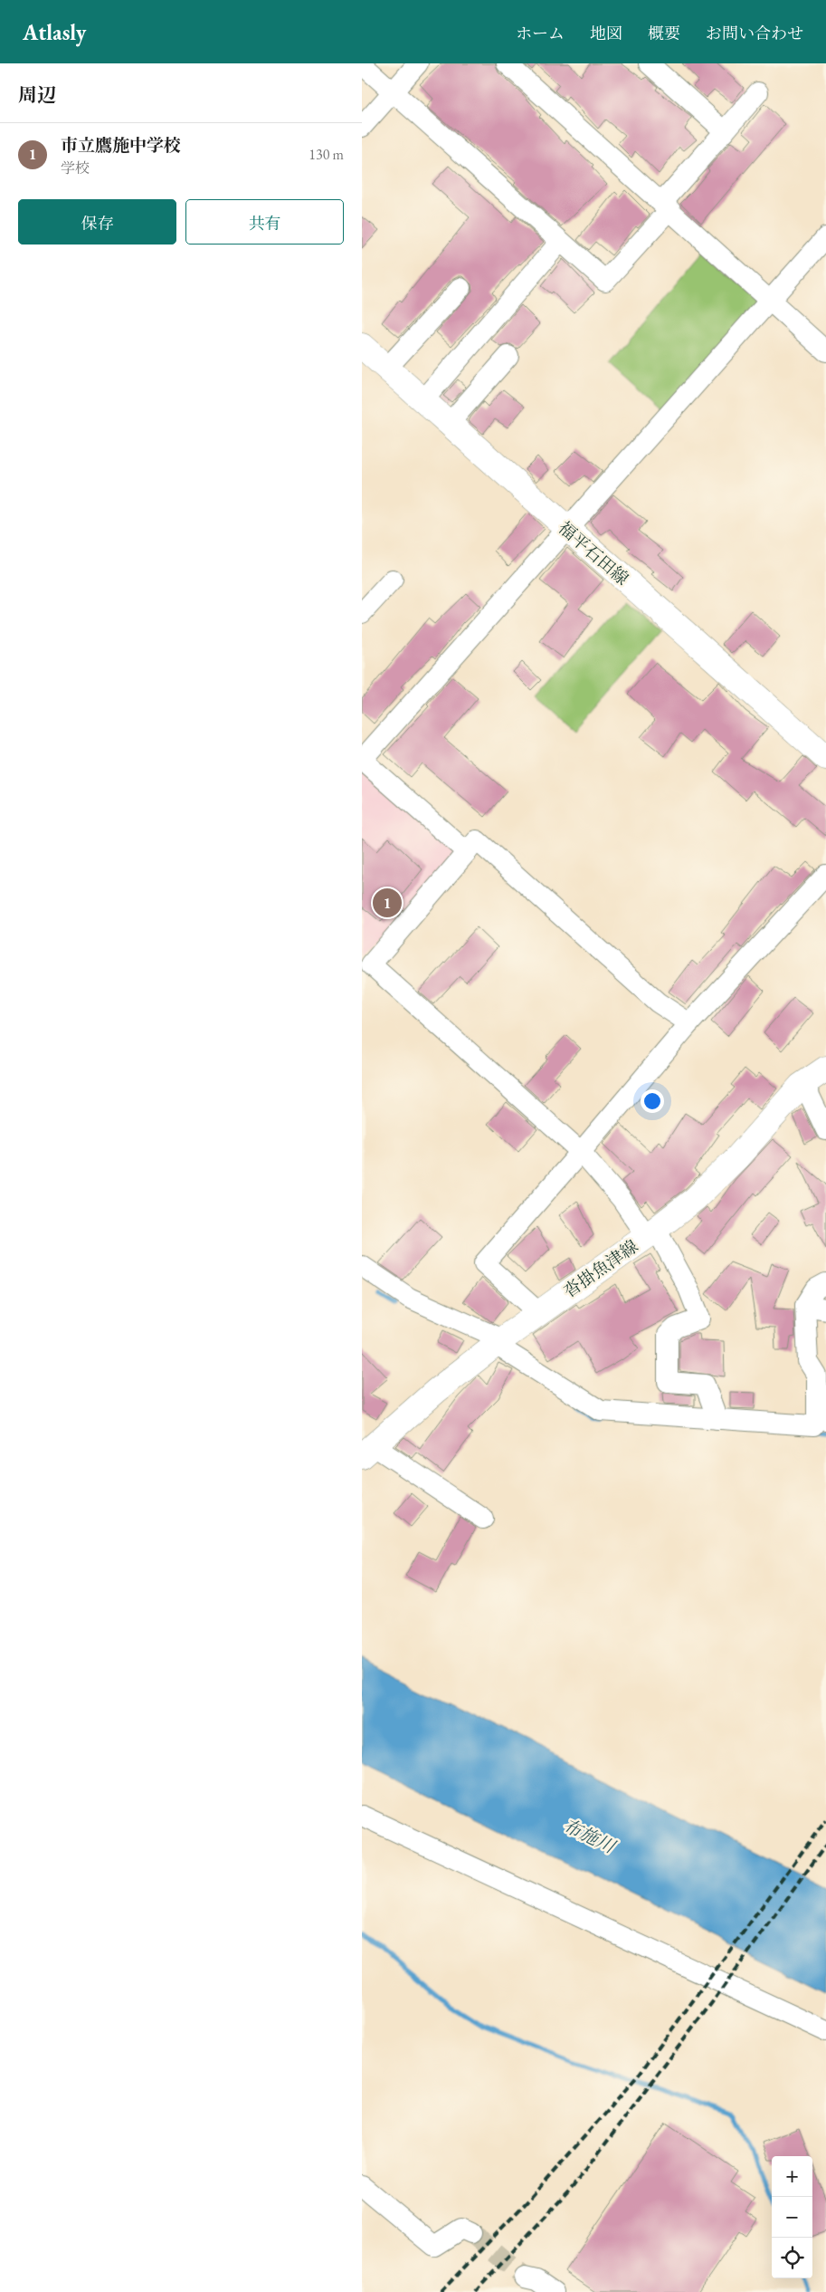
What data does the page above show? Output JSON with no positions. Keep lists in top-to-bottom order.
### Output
{
  "streets": {
    "main road": ["福平石田線", "沓掛魚津線"]
  },
  "water": ["布施川"],
  "page": {
    "header": "Atlasly",
    "nav": [
      "ホーム",
      "地図",
      "概要",
      "お問い合わせ"
    ],
    "heading": "周辺",
    "list": [
      {
        "mark": "1",
        "name": "市立鷹施中学校",
        "note": "学校",
        "value": "130 m"
      }
    ],
    "buttons": ["保存", "共有"],
    "pins": "1",
    "map_buttons": ["+", "−"]
  }
}
